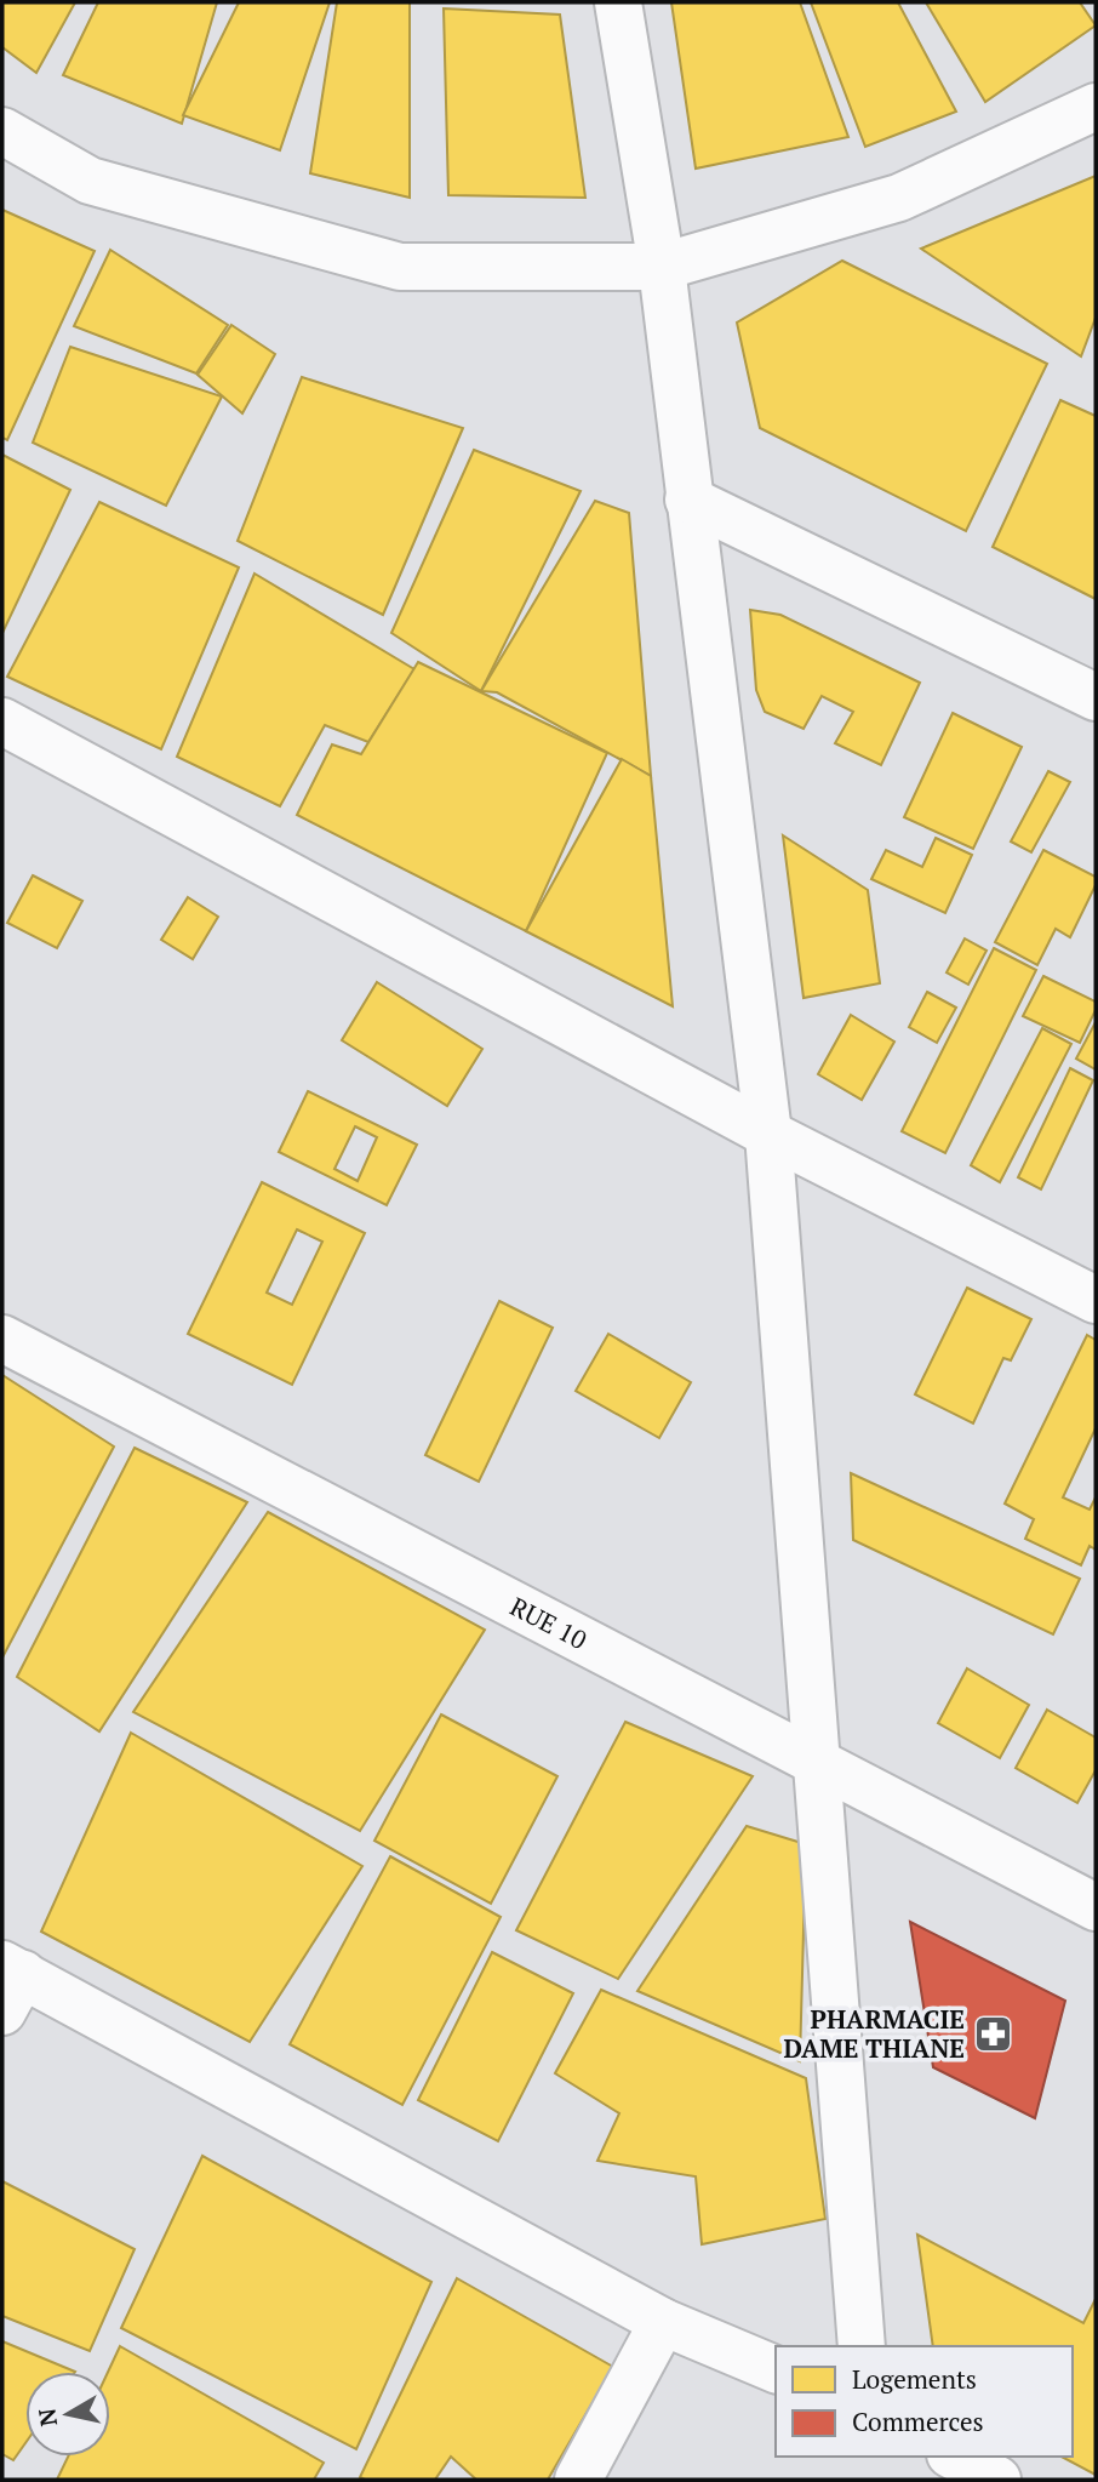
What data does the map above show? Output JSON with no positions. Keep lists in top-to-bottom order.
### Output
{
  "streets": {
    "street": ["RUE 10"]
  },
  "places": {
    "pharmacy": ["PHARMACIE DAME THIANE"]
  },
  "legend": ["Logements", "Commerces"],
  "north": "left"
}
